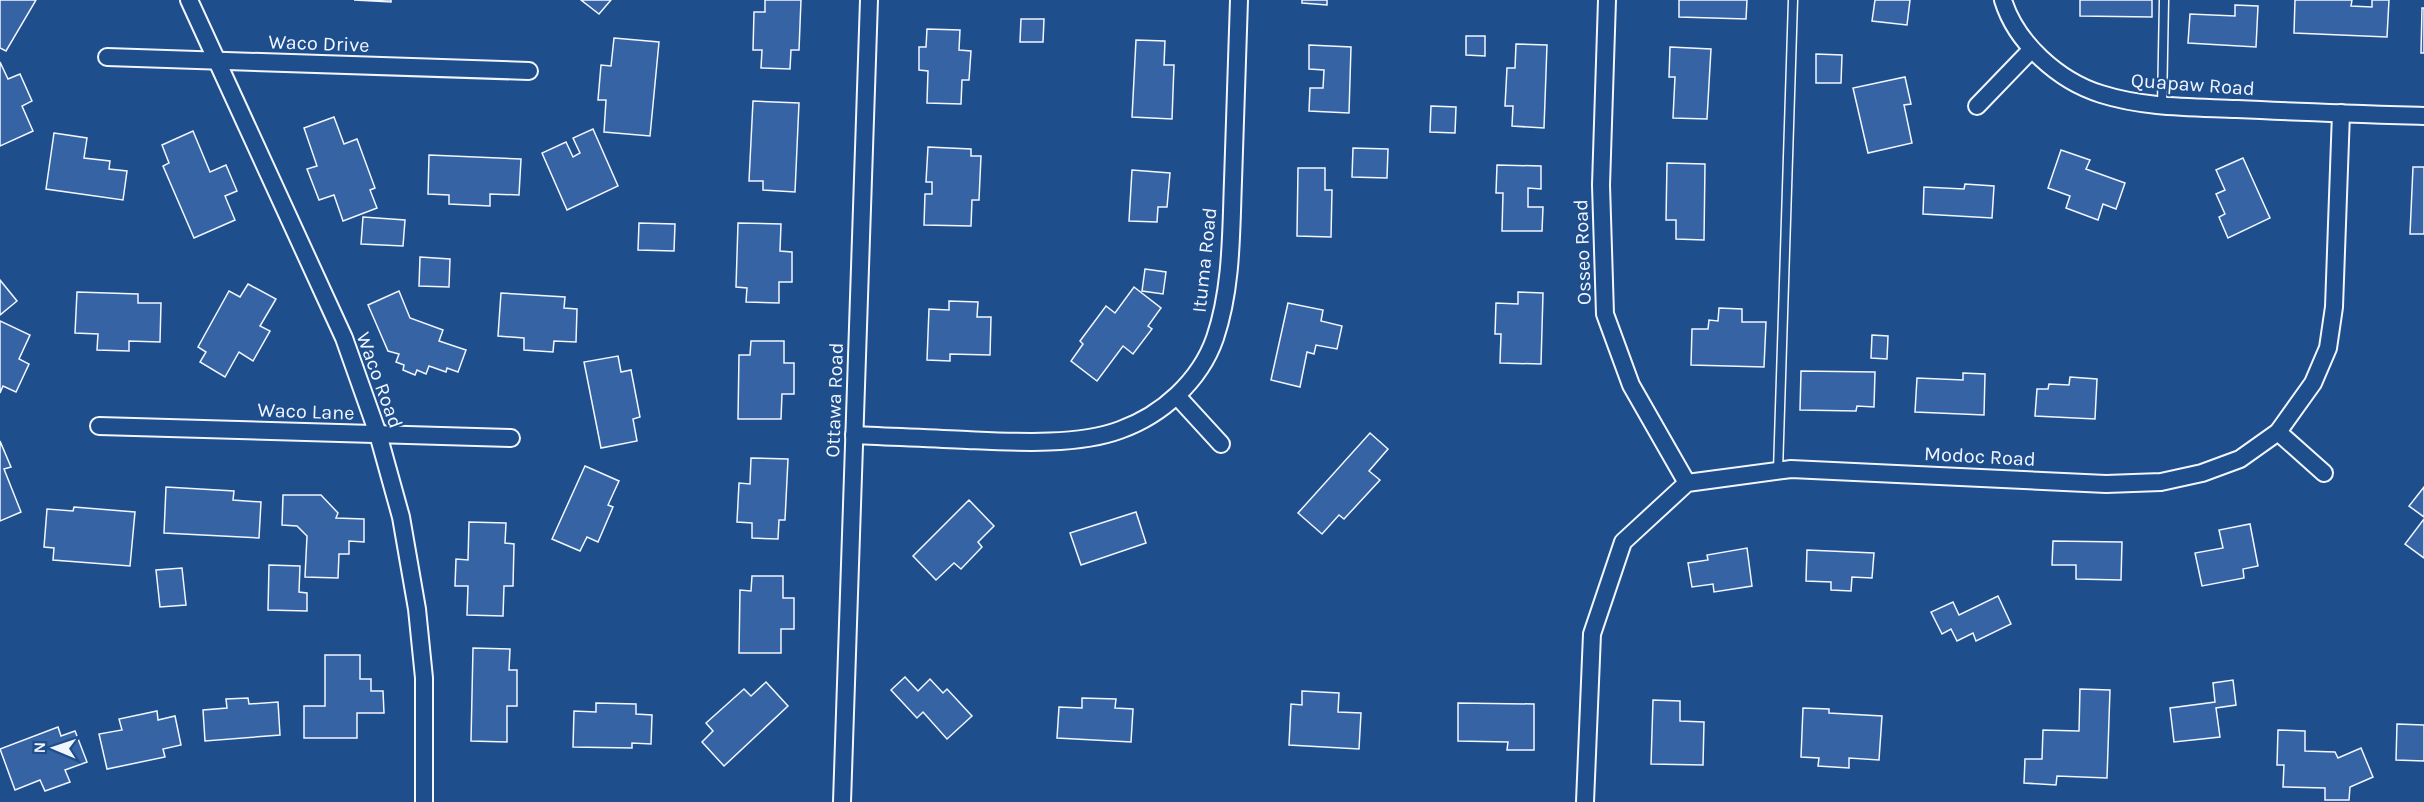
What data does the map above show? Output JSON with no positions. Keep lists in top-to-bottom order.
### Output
{
  "streets": {
    "street": [
      "Waco Drive",
      "Quapaw Road",
      "Osseo Road",
      "Ituma Road",
      "Waco Road",
      "Ottawa Road",
      "Waco Lane",
      "Modoc Road"
    ]
  },
  "crossings": [
    ["Waco Drive", "Waco Road"],
    ["Quapaw Road", "Modoc Road"],
    ["Osseo Road", "Modoc Road"],
    ["Ituma Road", "Ottawa Road"],
    ["Waco Road", "Waco Lane"]
  ],
  "north": "left"
}
